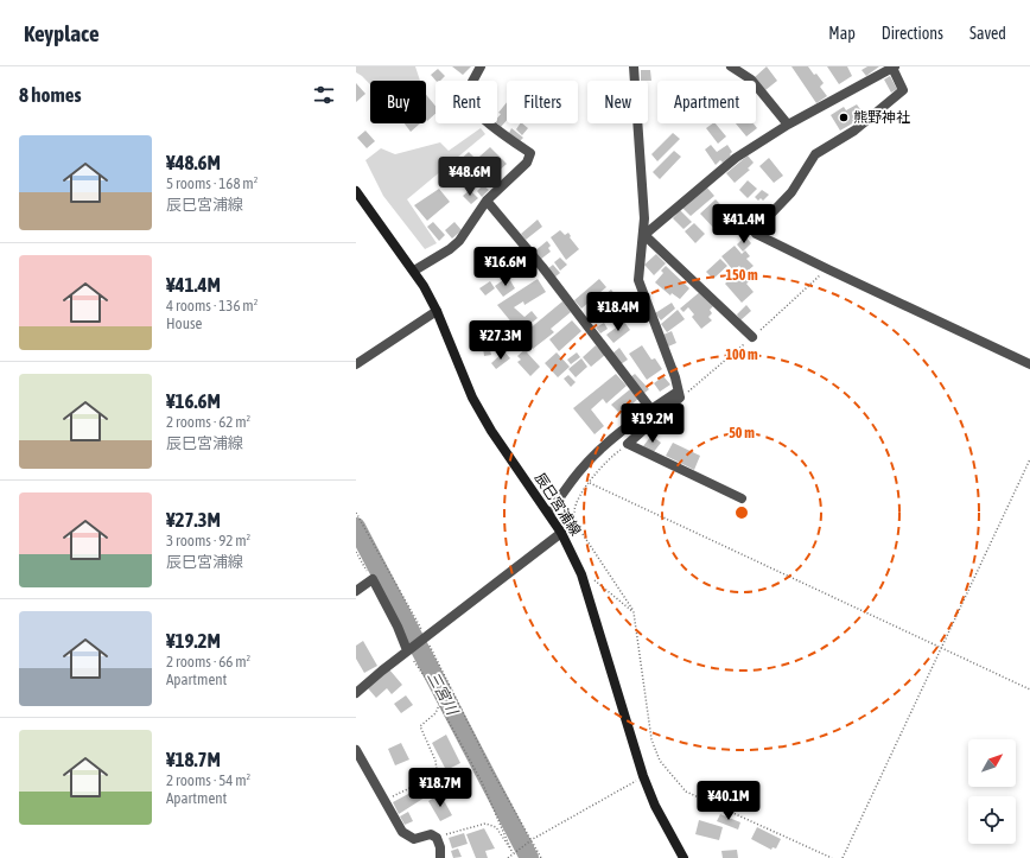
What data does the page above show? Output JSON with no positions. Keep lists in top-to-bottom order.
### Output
{
  "streets": {
    "main road": ["辰巳宮浦線"]
  },
  "water": ["三宮川"],
  "places": ["熊野神社"],
  "north": "top right",
  "page": {
    "header": "Keyplace",
    "nav": ["Map", "Directions", "Saved"],
    "heading": "8 homes",
    "chip": [
      "Buy",
      "Rent",
      "Filters",
      "New",
      "Apartment"
    ],
    "list": [
      {
        "name": "¥48.6M",
        "note": "5 rooms · 168 m² · 辰巳宮浦線"
      },
      {
        "name": "¥41.4M",
        "note": "4 rooms · 136 m² · House"
      },
      {
        "name": "¥16.6M",
        "note": "2 rooms · 62 m² · 辰巳宮浦線"
      },
      {
        "name": "¥27.3M",
        "note": "3 rooms · 92 m² · 辰巳宮浦線"
      },
      {
        "name": "¥19.2M",
        "note": "2 rooms · 66 m² · Apartment"
      },
      {
        "name": "¥18.7M",
        "note": "2 rooms · 54 m² · Apartment"
      }
    ],
    "price": [
      "¥48.6M",
      "¥41.4M",
      "¥16.6M",
      "¥18.4M",
      "¥27.3M",
      "¥19.2M",
      "¥18.7M",
      "¥40.1M"
    ]
  },
  "rings": ["150 m", "100 m", "50 m"]
}
